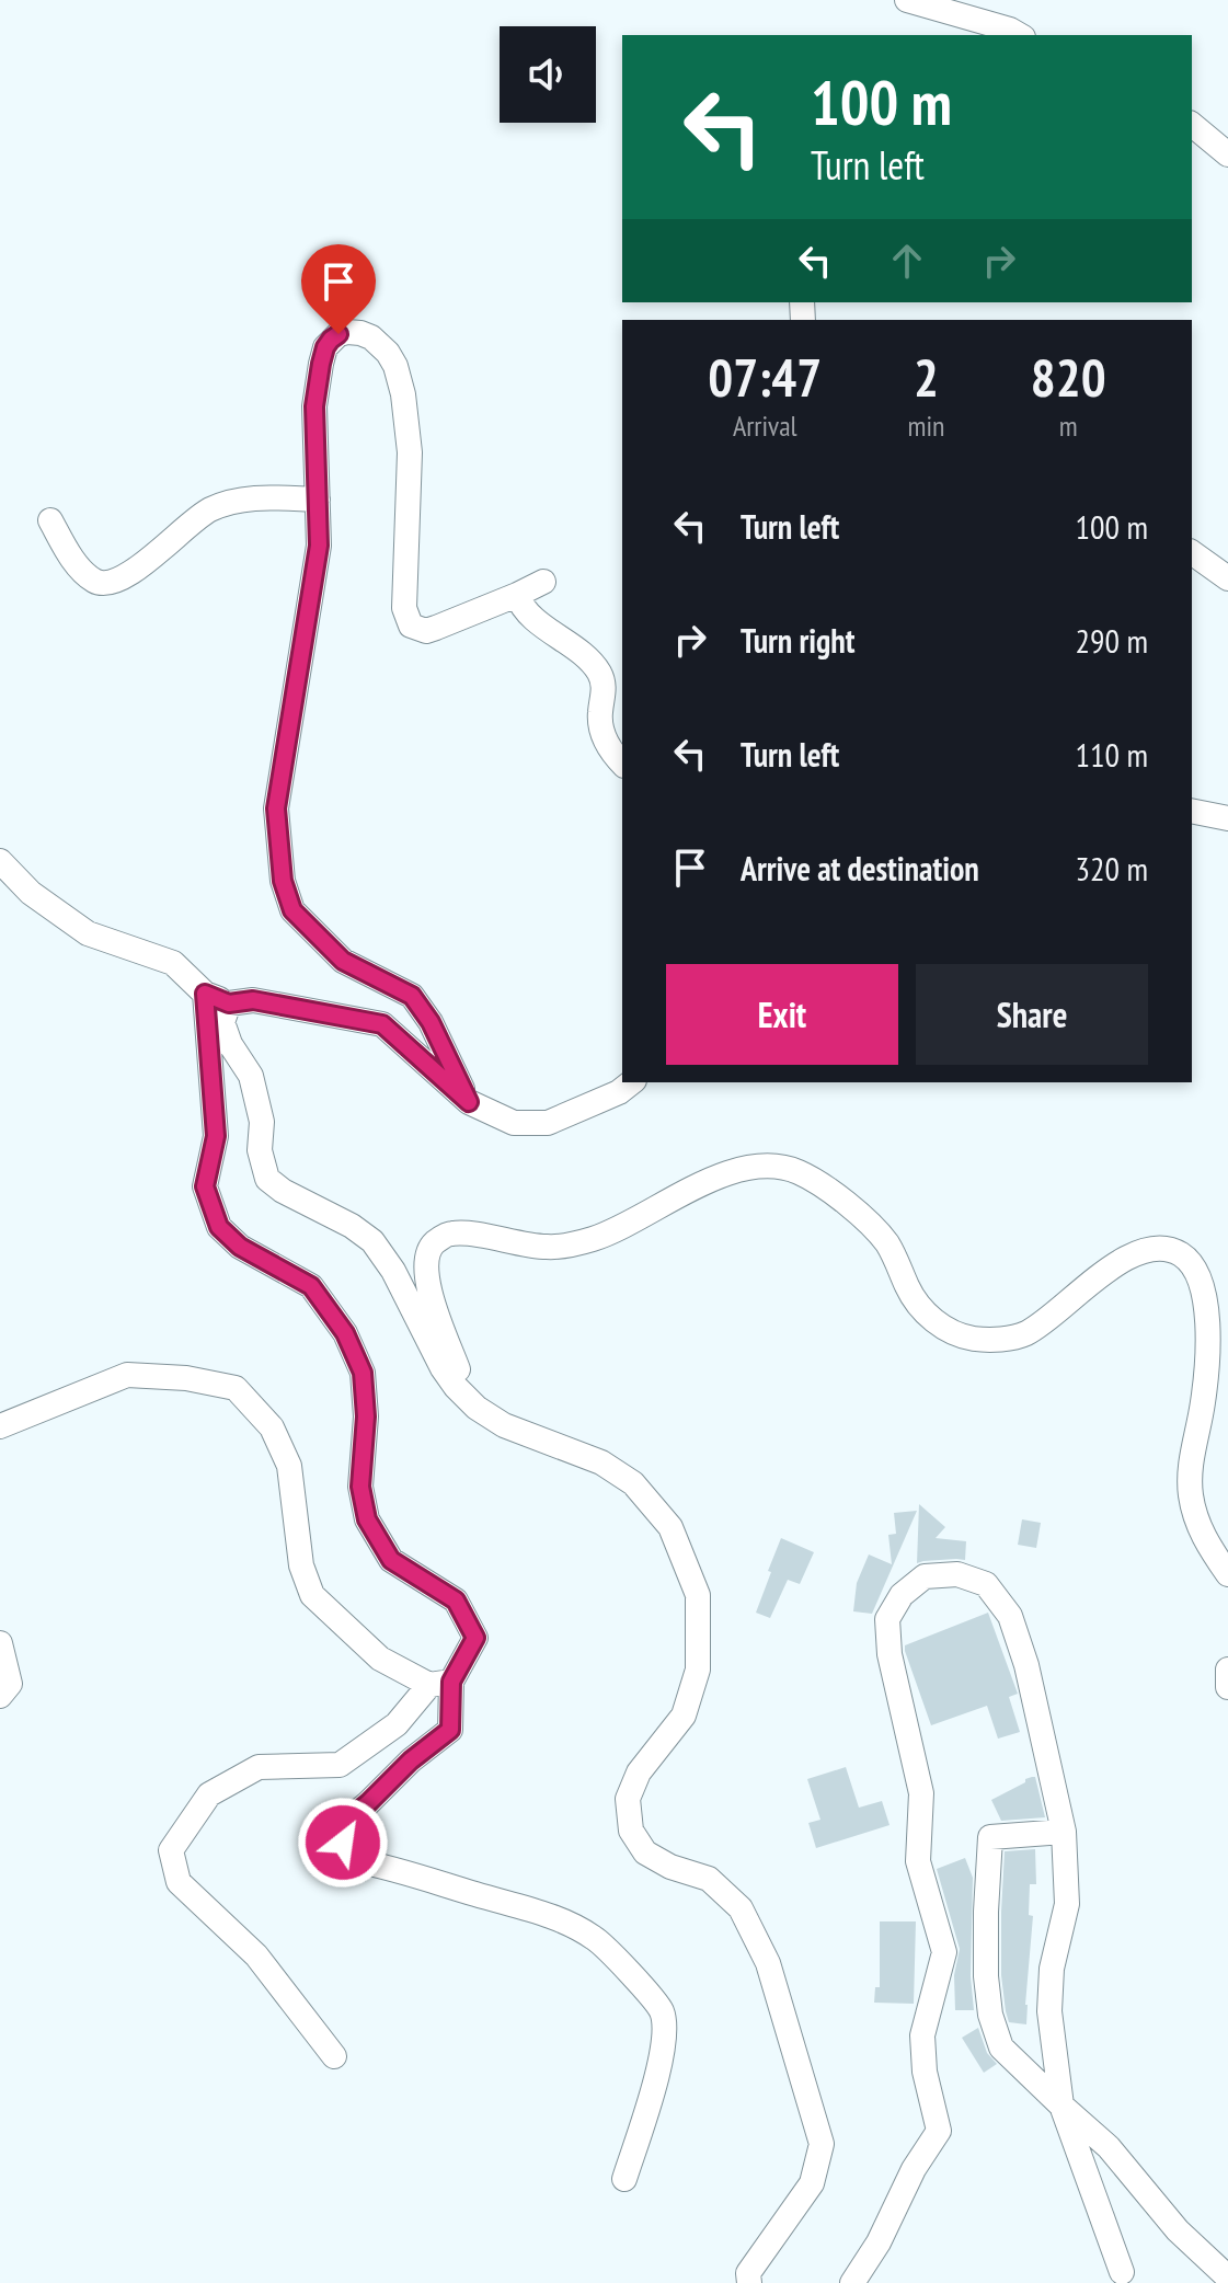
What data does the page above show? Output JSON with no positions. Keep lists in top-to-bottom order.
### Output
{
  "page": {
    "turn": ["100 m", "Turn left"],
    "eta": [
      "07:47",
      "Arrival",
      "2",
      "min",
      "820",
      "m"
    ],
    "list": [
      {
        "name": "Turn left",
        "value": "100 m"
      },
      {
        "name": "Turn right",
        "value": "290 m"
      },
      {
        "name": "Turn left",
        "value": "110 m"
      },
      {
        "name": "Arrive at destination",
        "value": "320 m"
      }
    ],
    "buttons": ["Exit", "Share"]
  }
}
